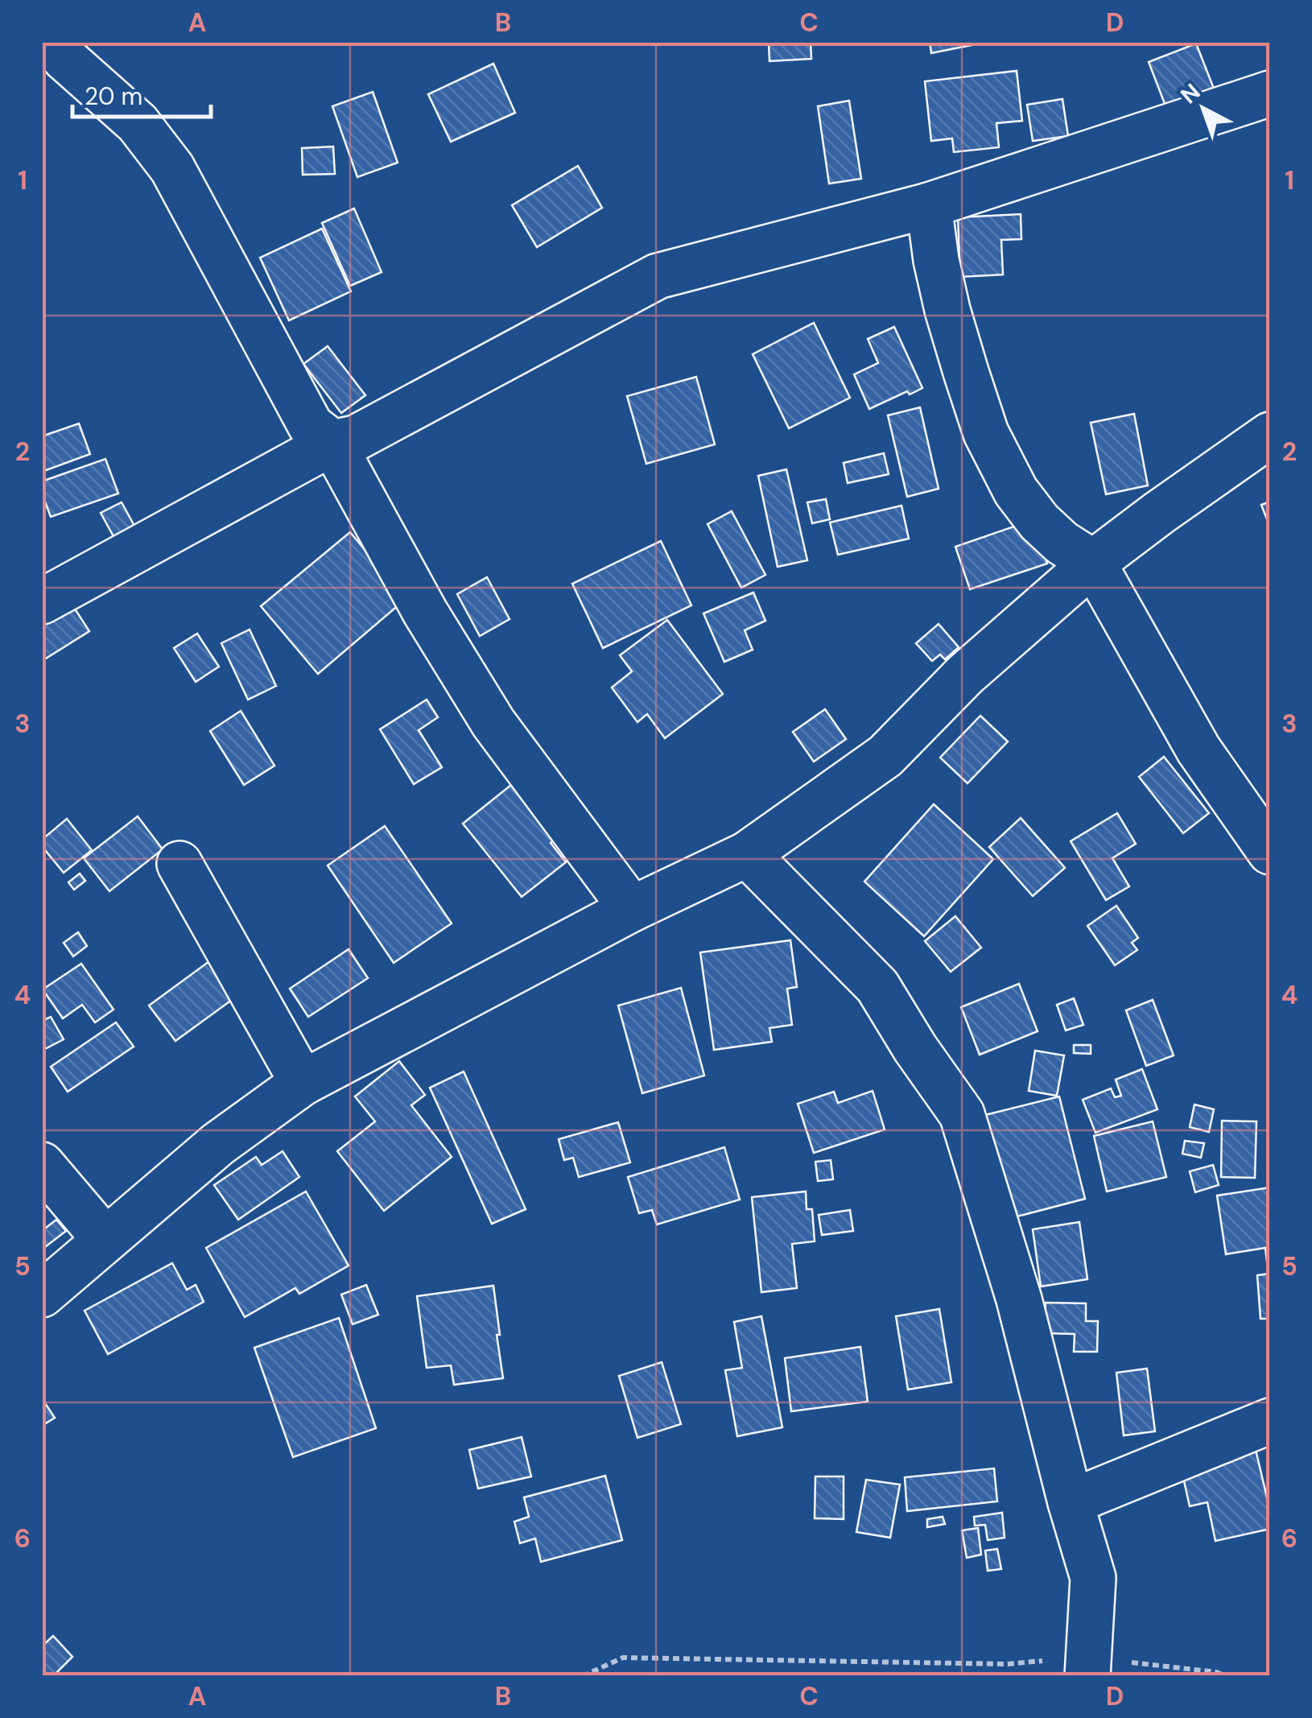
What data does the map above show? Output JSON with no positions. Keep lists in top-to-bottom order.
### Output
{
  "scale_bar": "20 m",
  "north": "top left",
  "grid": {
    "columns": [
      "A",
      "B",
      "C",
      "D"
    ],
    "rows": [
      "1",
      "2",
      "3",
      "4",
      "5",
      "6"
    ]
  }
}
